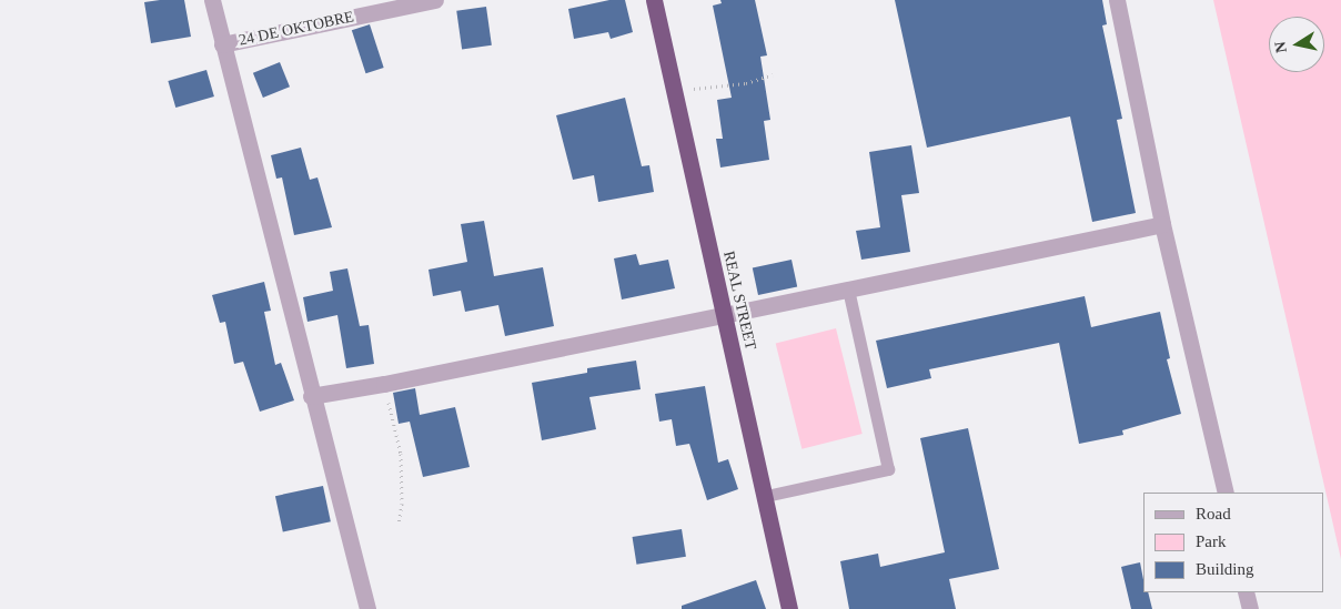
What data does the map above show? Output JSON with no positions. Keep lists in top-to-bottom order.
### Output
{
  "streets": {
    "highway": ["REAL STREET"],
    "street": ["24 DE OKTOBRE"]
  },
  "legend": ["Road", "Park", "Building"],
  "north": "left"
}
